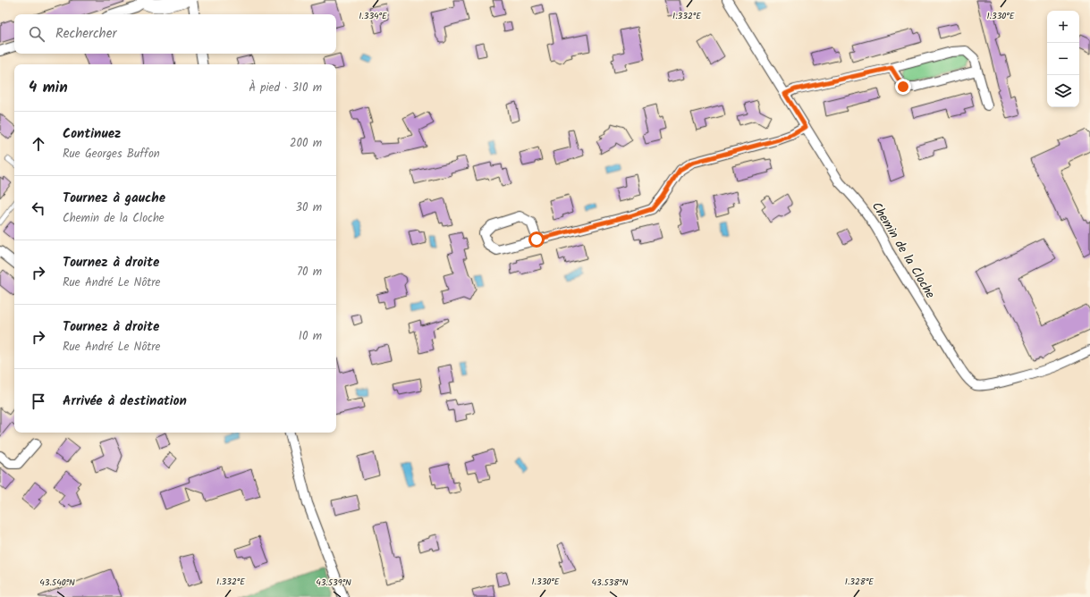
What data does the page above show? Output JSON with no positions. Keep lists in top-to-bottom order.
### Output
{
  "streets": {
    "street": ["Chemin de la Cloche"]
  },
  "page": {
    "map_buttons": ["+", "−"],
    "search": "Rechercher",
    "heading": ["4 min", "À pied · 310 m"],
    "list": [
      ["Continuez", "Rue Georges Buffon", "200 m"],
      ["Tournez à gauche", "Chemin de la Cloche", "30 m"],
      ["Tournez à droite", "Rue André Le Nôtre", "70 m"],
      ["Tournez à droite", "Rue André Le Nôtre", "10 m"],
      "Arrivée à destination"
    ]
  },
  "coordinates": [
    "1.334°E",
    "1.332°E",
    "1.330°E",
    "1.328°E",
    "43.540°N",
    "43.539°N",
    "43.538°N"
  ]
}
